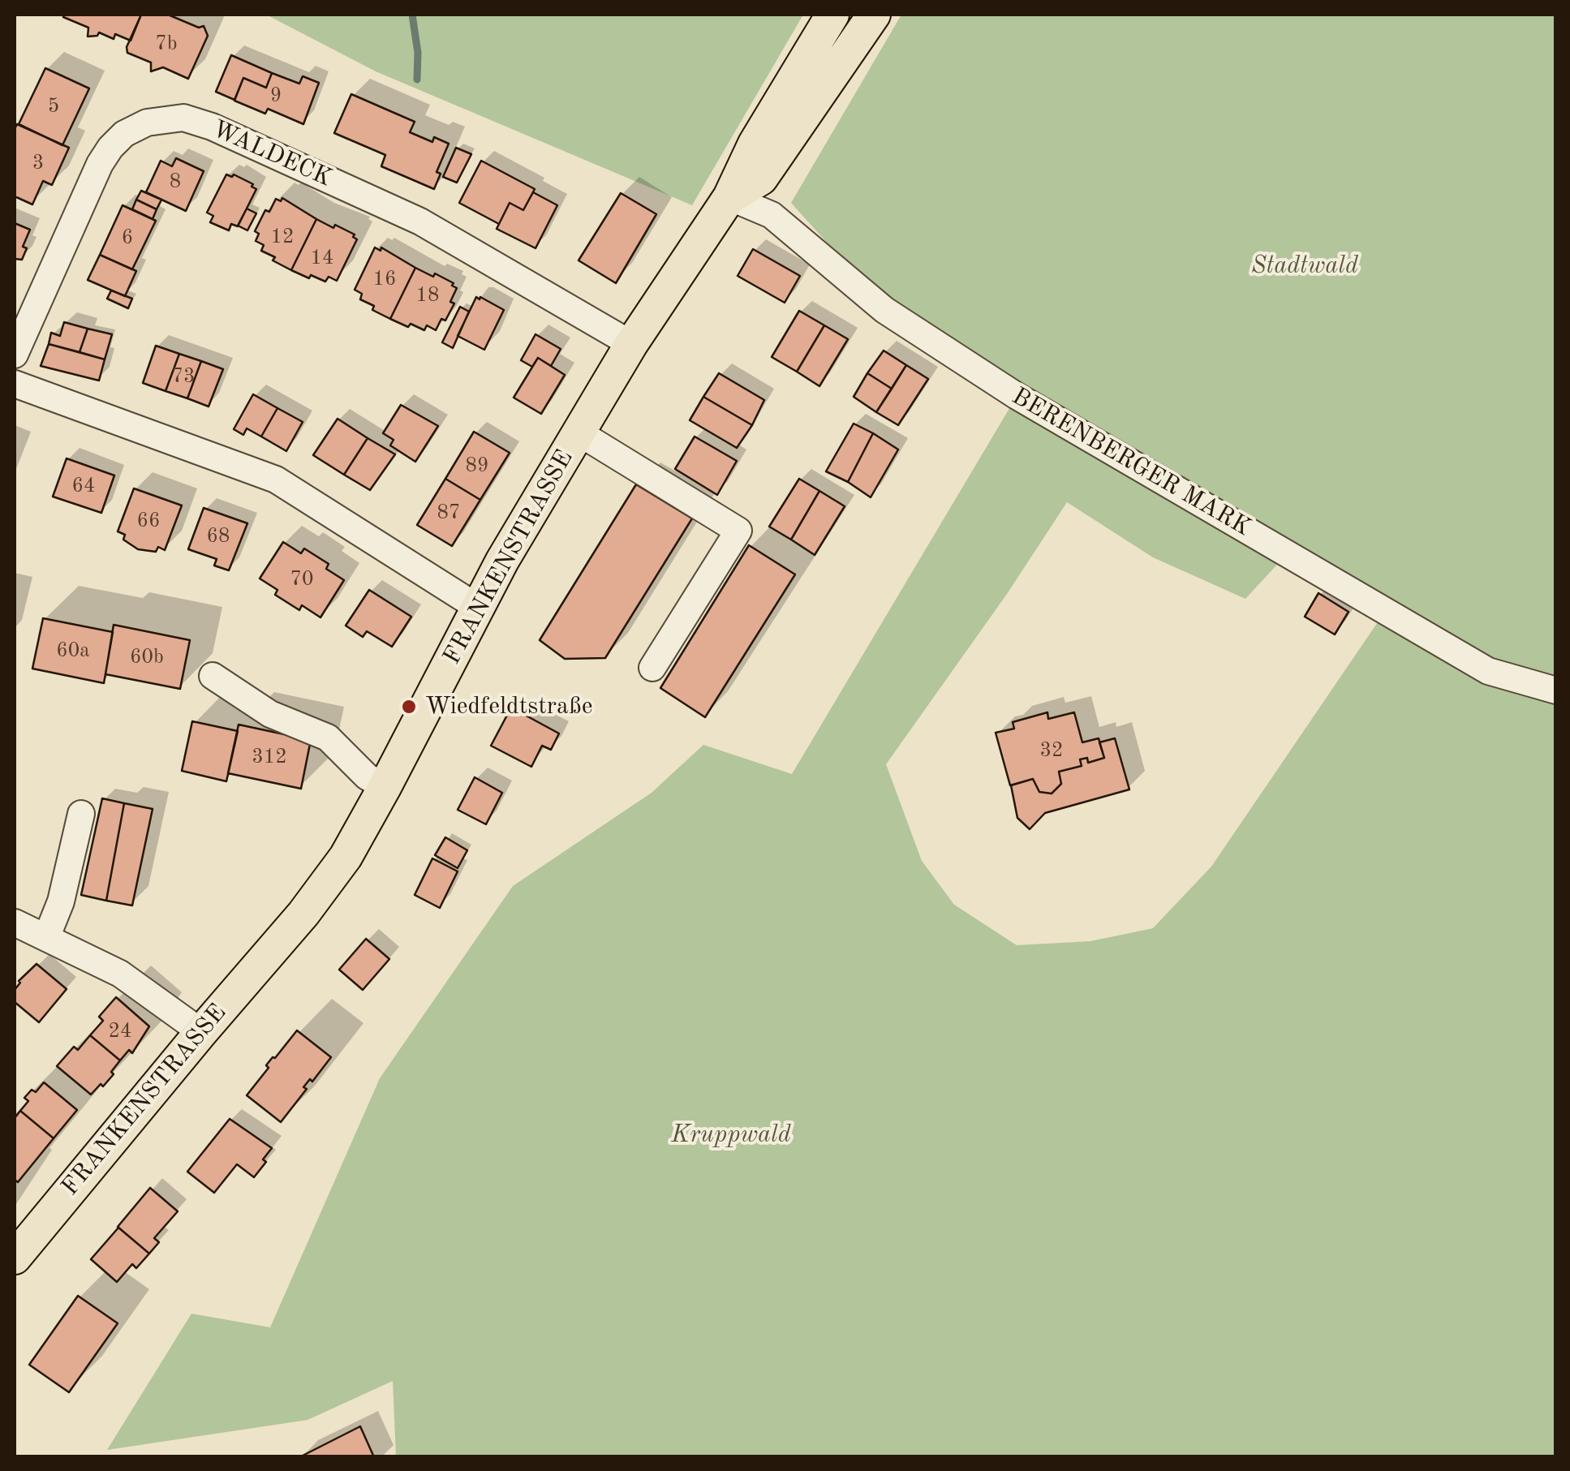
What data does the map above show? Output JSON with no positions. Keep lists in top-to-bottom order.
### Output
{
  "streets": {
    "main road": ["FRANKENSTRASSE"],
    "street": ["WALDECK", "BERENBERGER MARK"]
  },
  "crossings": [
    ["WALDECK", "FRANKENSTRASSE"],
    ["BERENBERGER MARK", "FRANKENSTRASSE"]
  ],
  "parks": ["Stadtwald", "Kruppwald"],
  "places": ["Wiedfeldtstraße"],
  "house_numbers": [
    "7b",
    "9",
    "5",
    "3",
    "8",
    "12",
    "6",
    "14",
    "16",
    "18",
    "73",
    "89",
    "64",
    "87",
    "66",
    "68",
    "70",
    "60a",
    "60b",
    "32",
    "312",
    "24"
  ]
}
